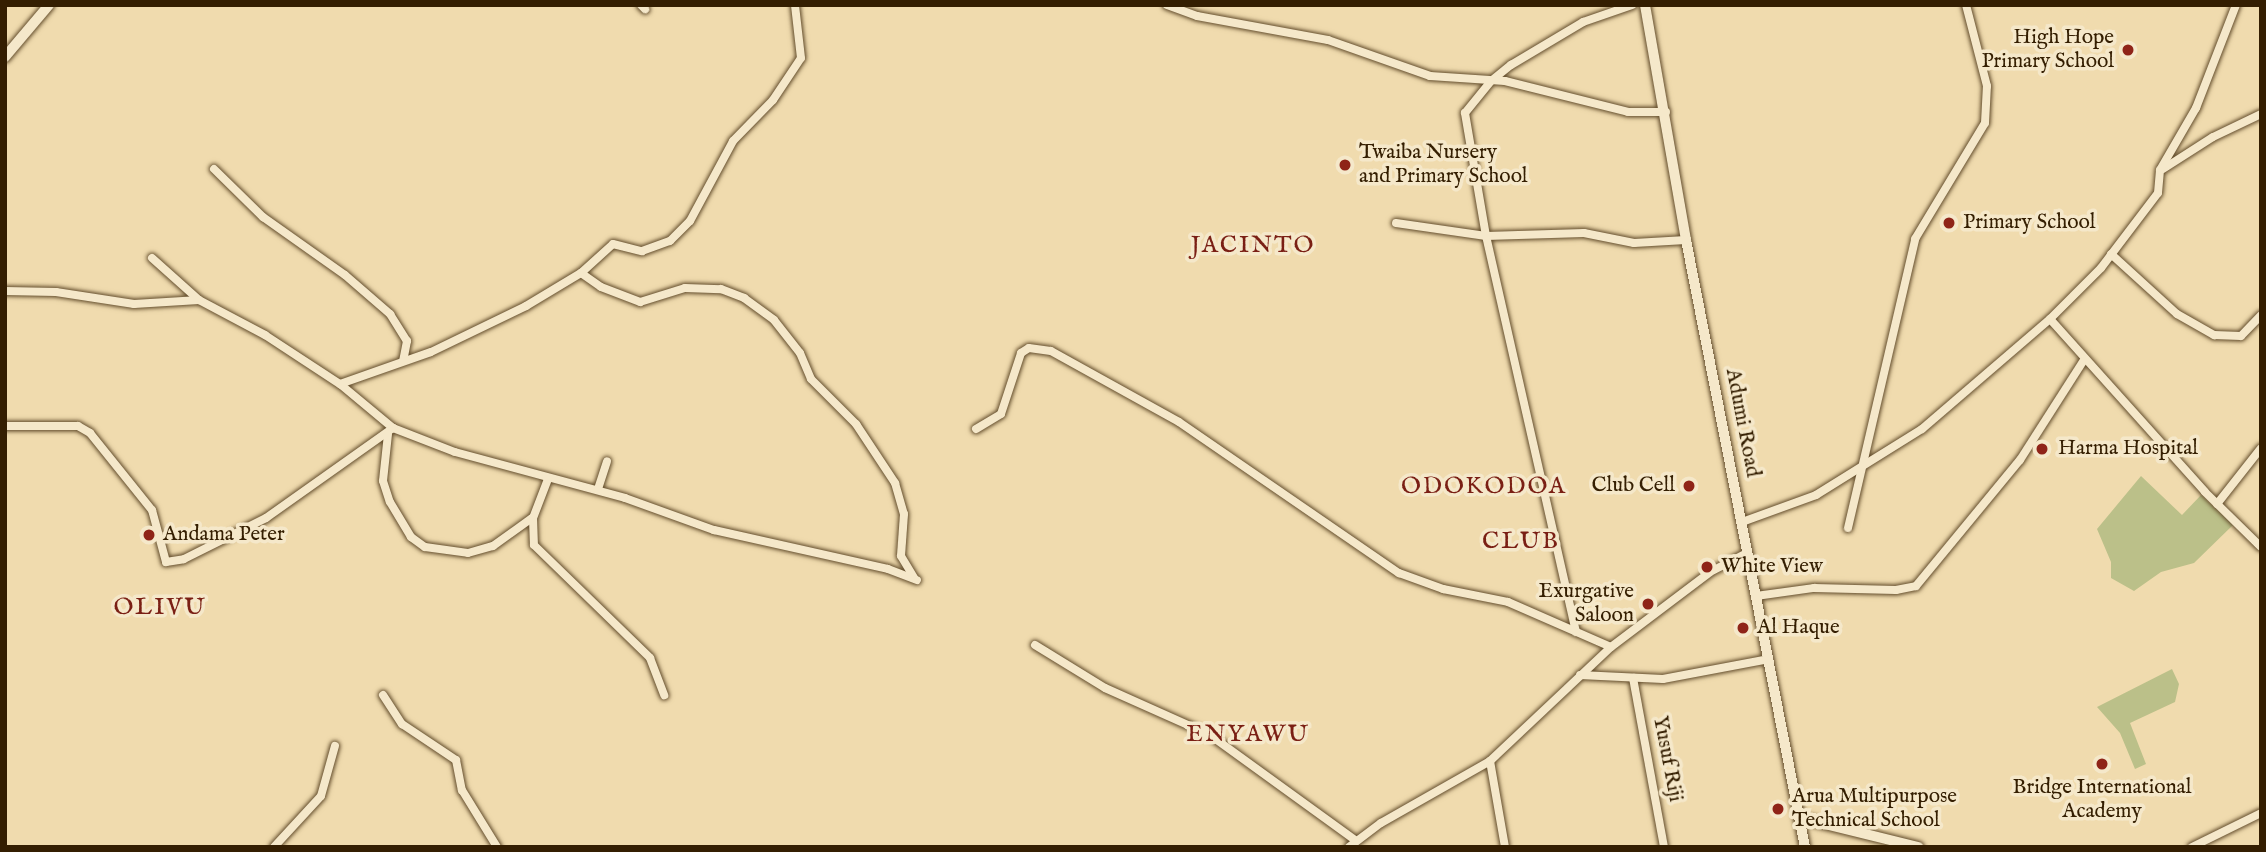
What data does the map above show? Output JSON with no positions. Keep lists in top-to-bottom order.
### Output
{
  "streets": {
    "main road": ["Adumi Road"],
    "street": ["Yusuf Riji"]
  },
  "districts": [
    "JACINTO",
    "ODOKODOA",
    "CLUB",
    "OLIVU",
    "ENYAWU"
  ],
  "places": [
    "High Hope Primary School",
    "Twaiba Nursery and Primary School",
    "Primary School",
    "Harma Hospital",
    "Club Cell",
    "Andama Peter",
    "White View",
    "Exurgative Saloon",
    "Al Haque",
    "Bridge International Academy",
    "Arua Multipurpose Technical School"
  ]
}
